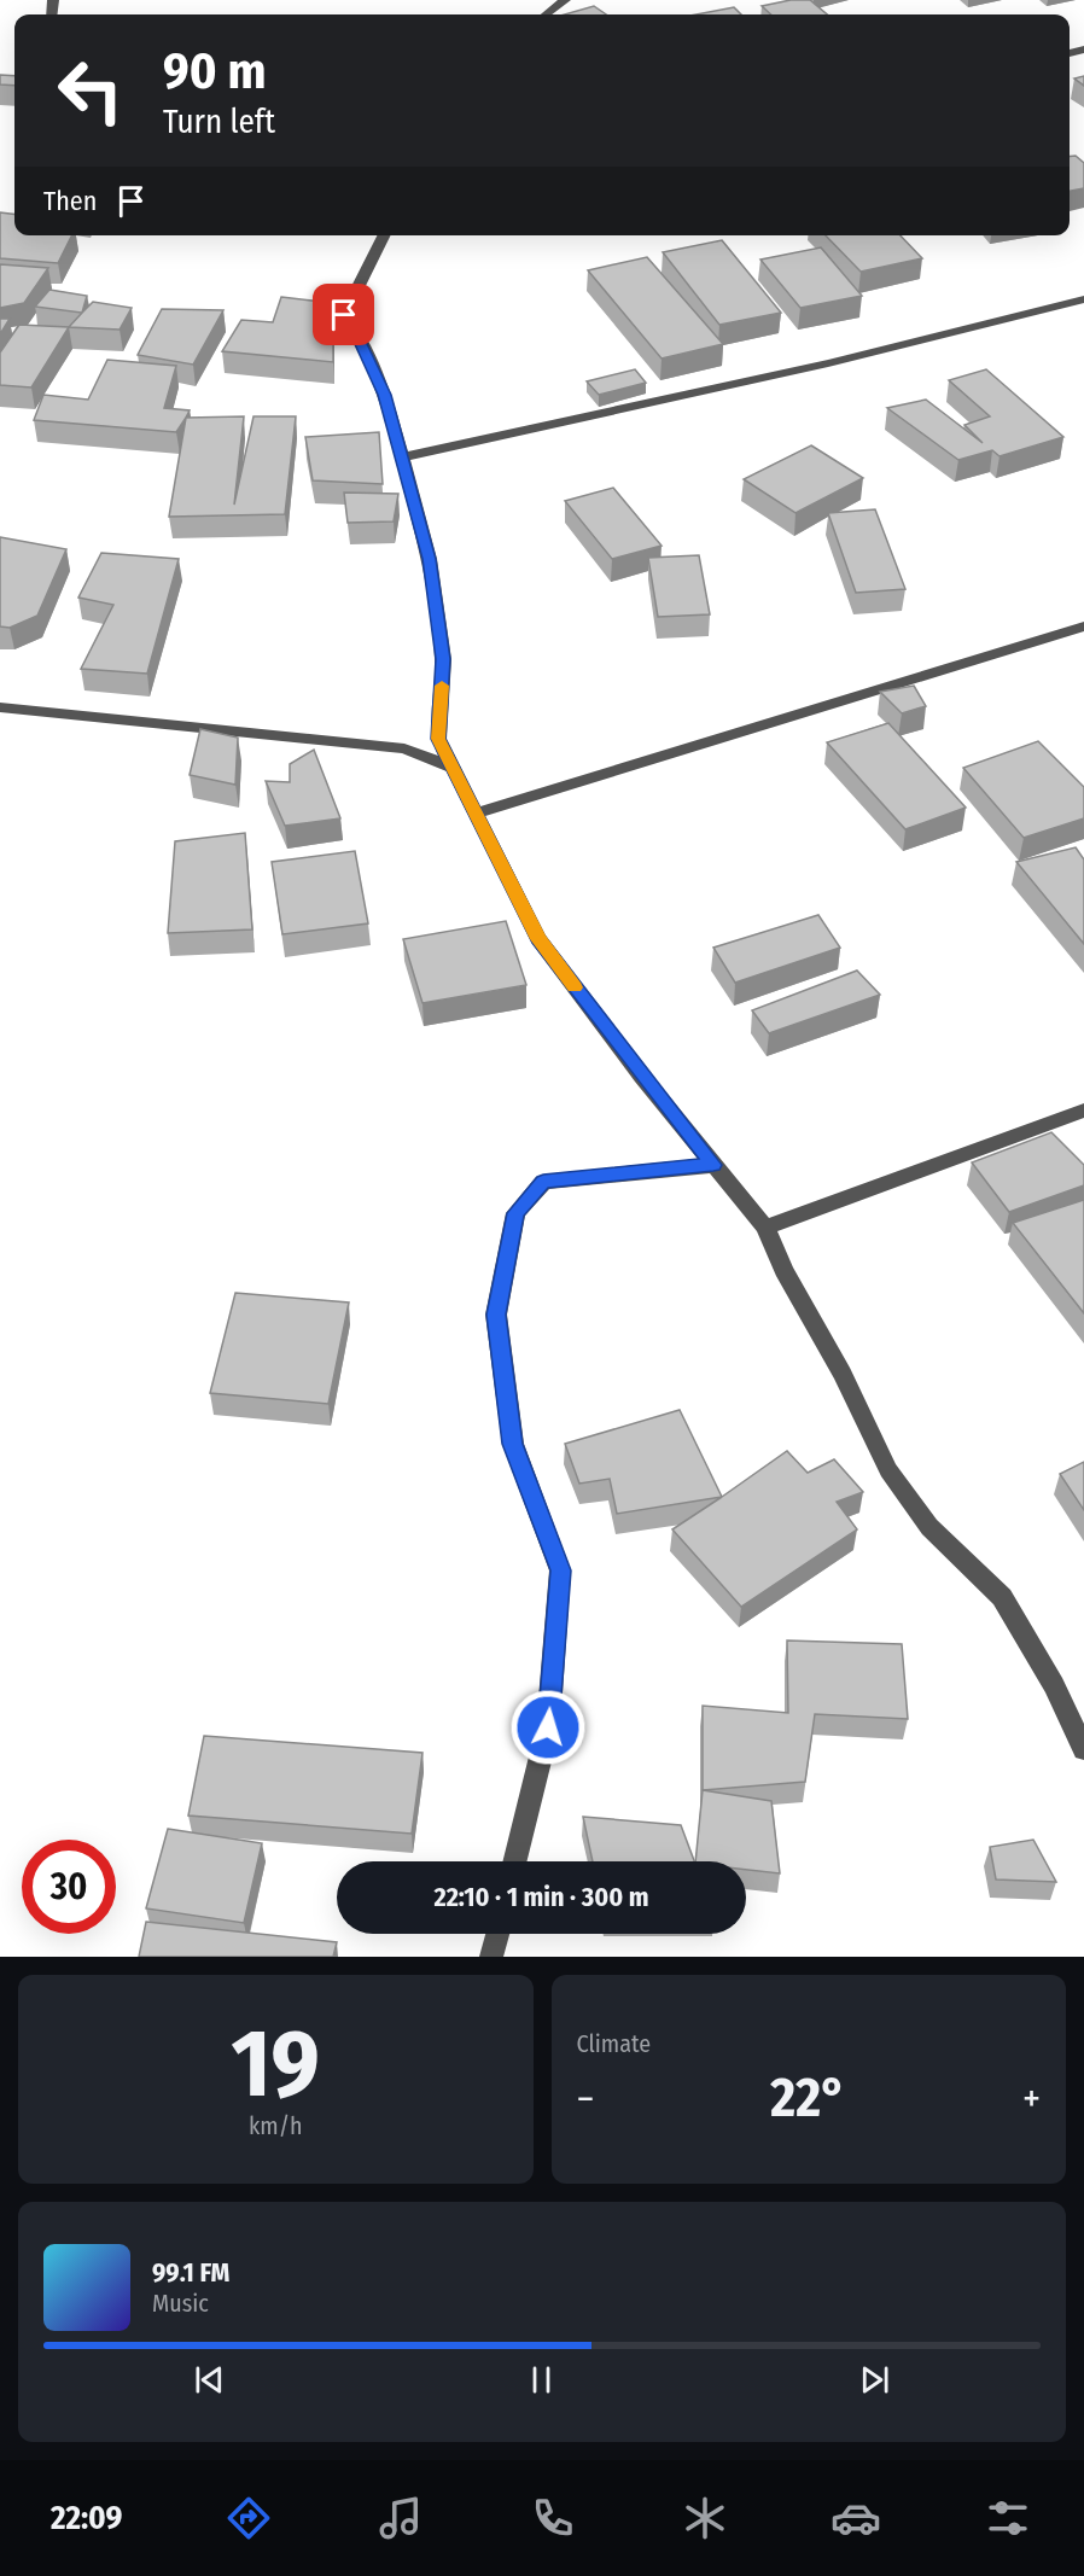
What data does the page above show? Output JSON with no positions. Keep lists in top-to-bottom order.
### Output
{
  "page": {
    "turn": ["90 m", "Turn left"],
    "then": "Then",
    "limit": "30",
    "trip": "22:10 · 1 min · 300 m",
    "tile": [
      ["19", "km/h"],
      "Climate"
    ],
    "heat": ["−", "22°", "+"],
    "song": ["99.1 FM", "Music"],
    "tabs": "22:09"
  }
}
